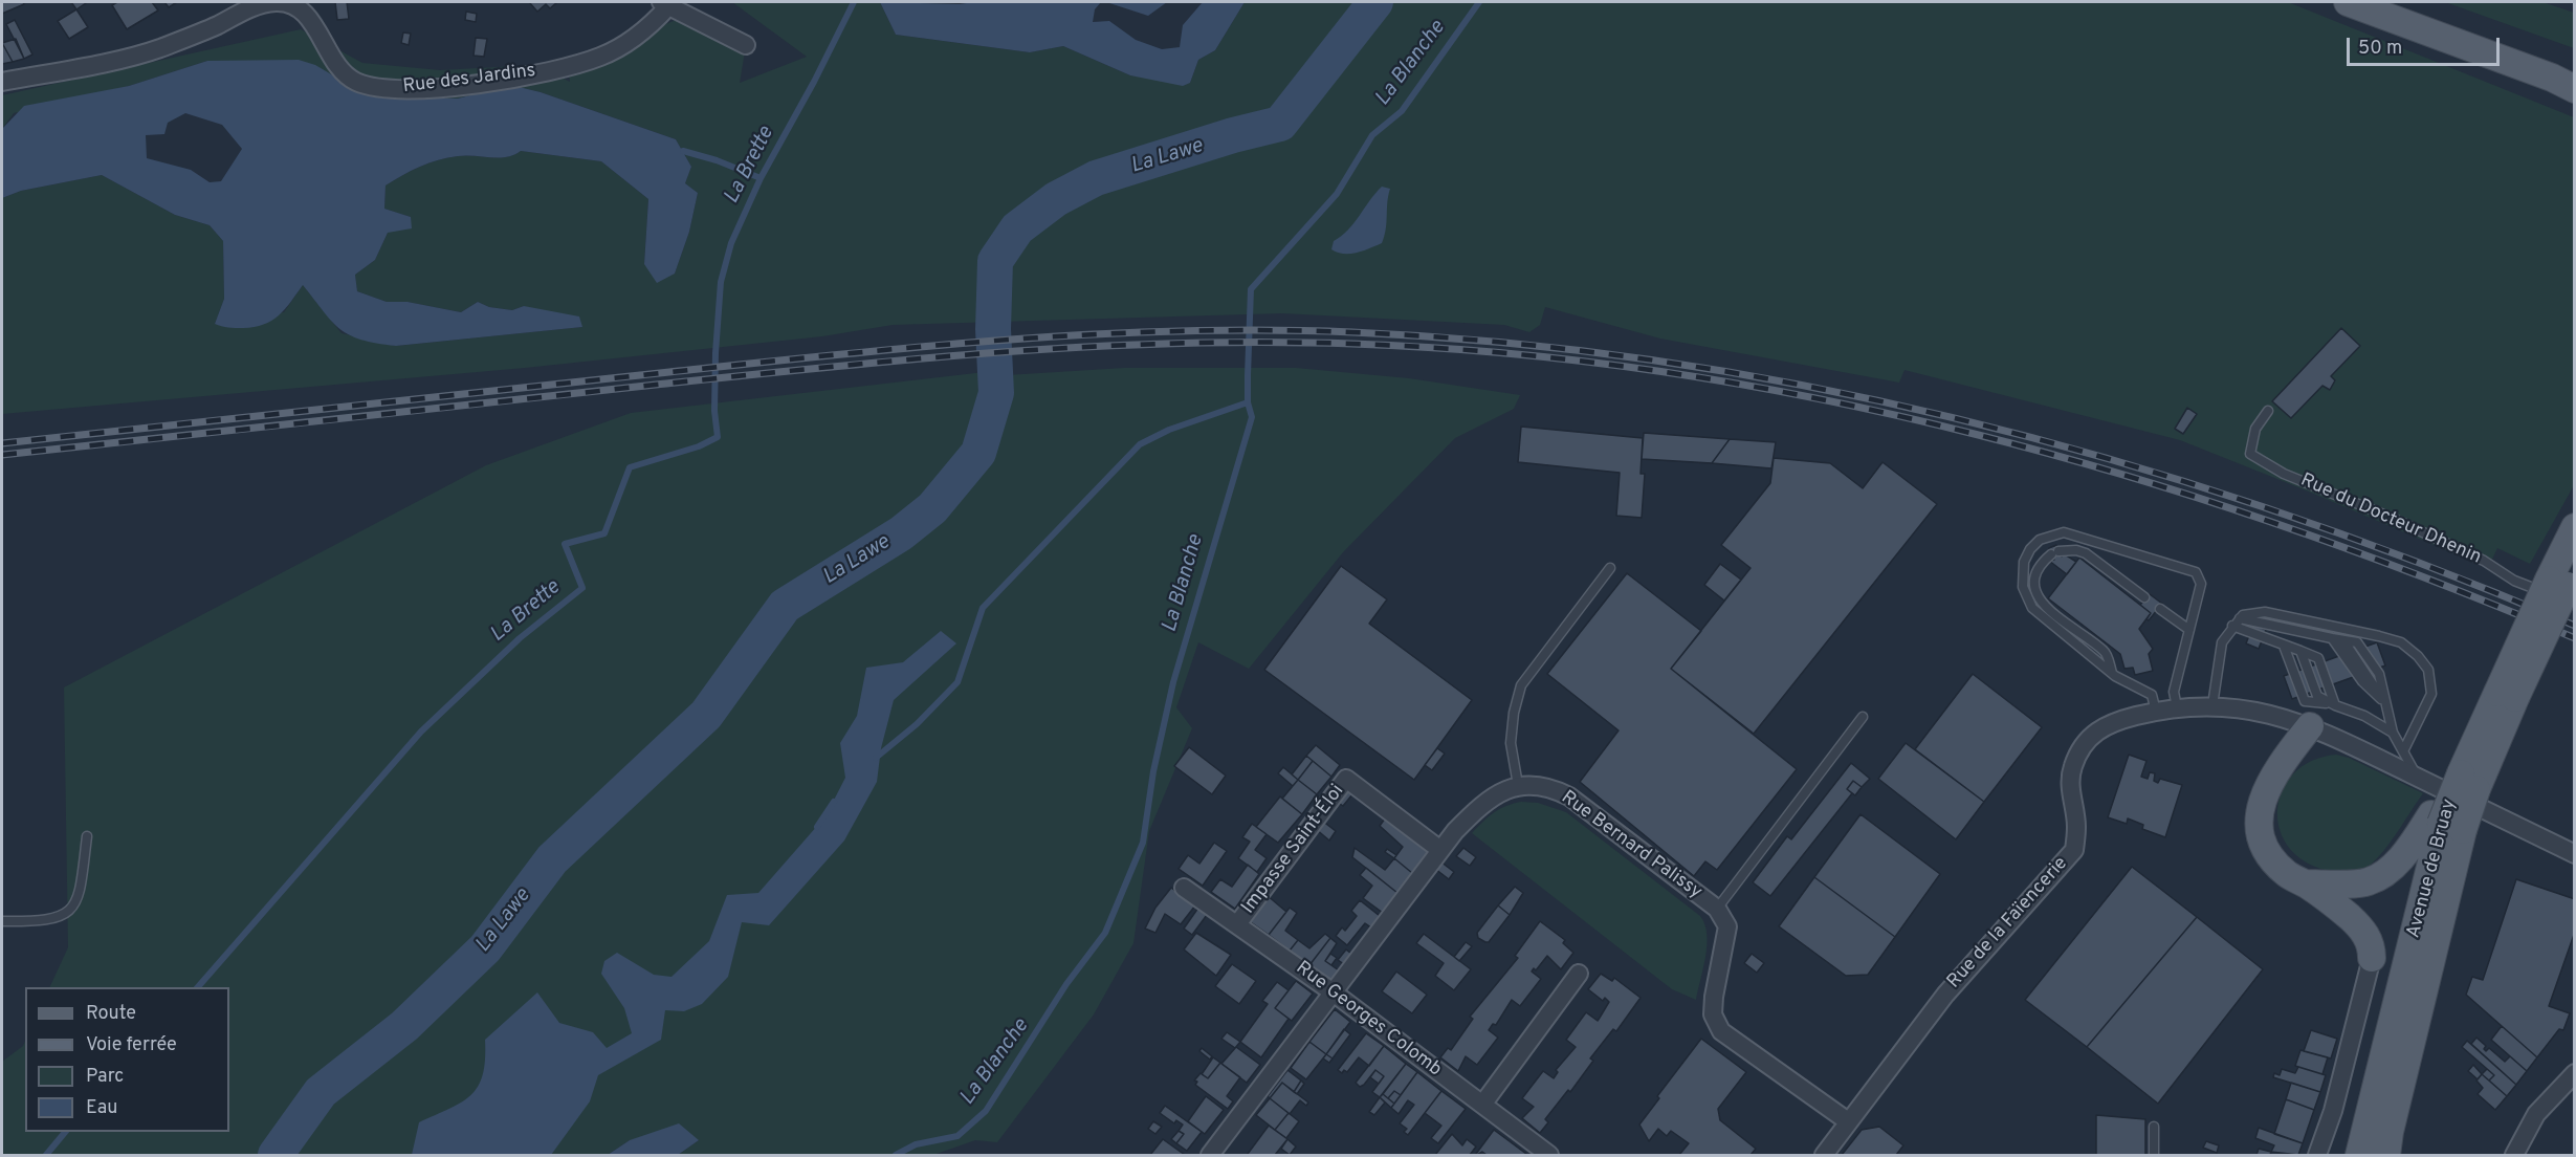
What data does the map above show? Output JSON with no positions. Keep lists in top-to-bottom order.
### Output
{
  "streets": {
    "main road": ["Avenue de Bruay"],
    "street": [
      "Rue des Jardins",
      "Rue Bernard Palissy",
      "Impasse Saint-Éloi",
      "Rue de la Faïencerie",
      "Rue Georges Colomb"
    ],
    "lane": ["Rue du Docteur Dhenin"]
  },
  "crossings": [
    ["Rue du Docteur Dhenin", "Avenue de Bruay"],
    ["Rue Bernard Palissy", "Rue de la Faïencerie"],
    ["Impasse Saint-Éloi", "Rue Georges Colomb"]
  ],
  "water": ["La Blanche", "La Lawe", "La Brette"],
  "legend": [
    "Route",
    "Voie ferrée",
    "Parc",
    "Eau"
  ],
  "scale_bar": "50 m"
}
